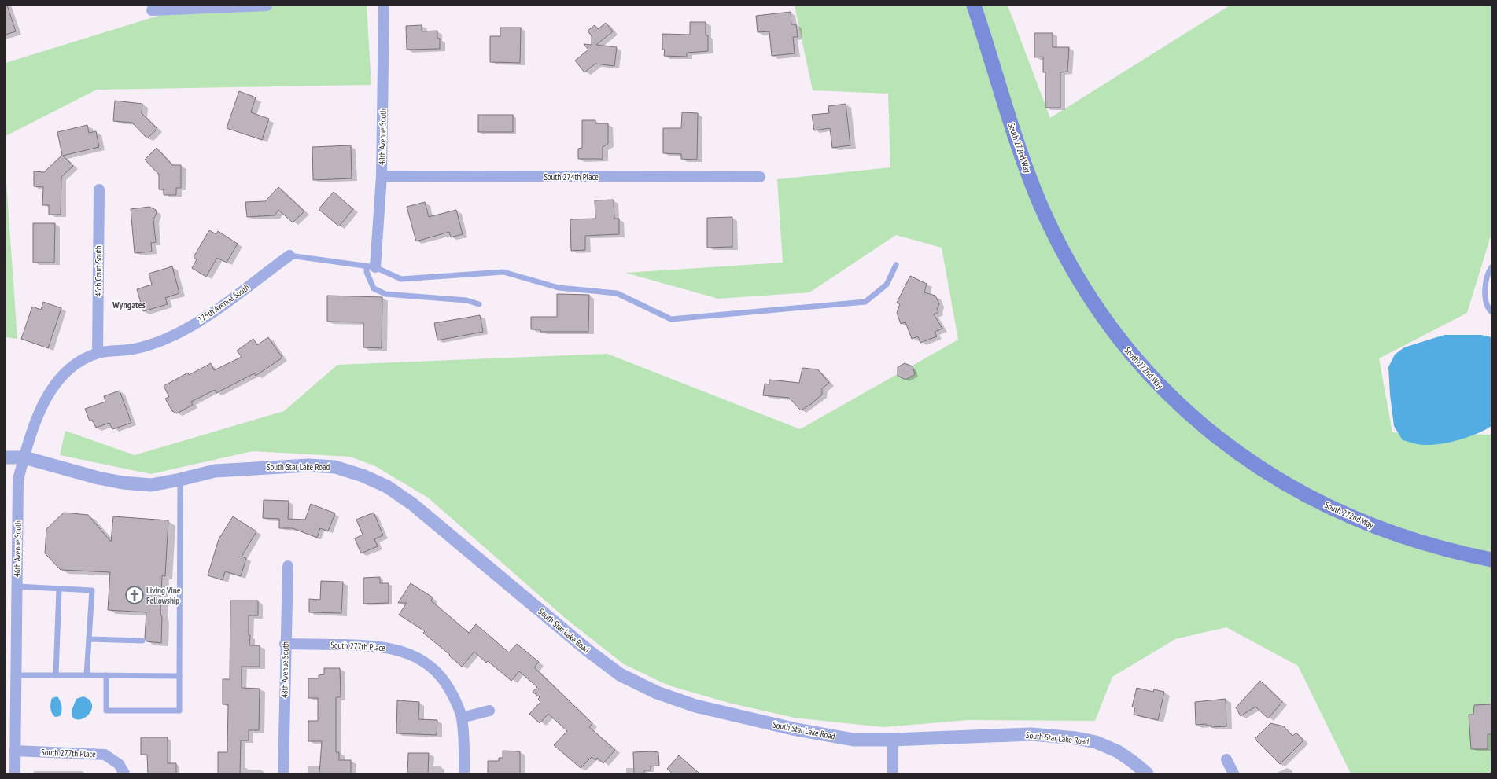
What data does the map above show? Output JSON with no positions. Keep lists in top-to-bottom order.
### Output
{
  "streets": {
    "main road": ["South 272nd Way"],
    "street": [
      "48th Avenue South",
      "South 274th Place",
      "46th Court South",
      "275th Avenue South",
      "South Star Lake Road",
      "46th Avenue South",
      "South 277th Place"
    ]
  },
  "crossings": [
    ["48th Avenue South", "South 274th Place"],
    ["48th Avenue South", "South 277th Place"],
    ["46th Court South", "275th Avenue South"],
    ["46th Court South", "46th Avenue South"],
    ["275th Avenue South", "46th Avenue South"],
    ["South Star Lake Road", "46th Avenue South"],
    ["46th Avenue South", "South 277th Place"]
  ],
  "districts": ["Wyngates"],
  "places": {
    "church": ["Living Vine Fellowship"]
  }
}
